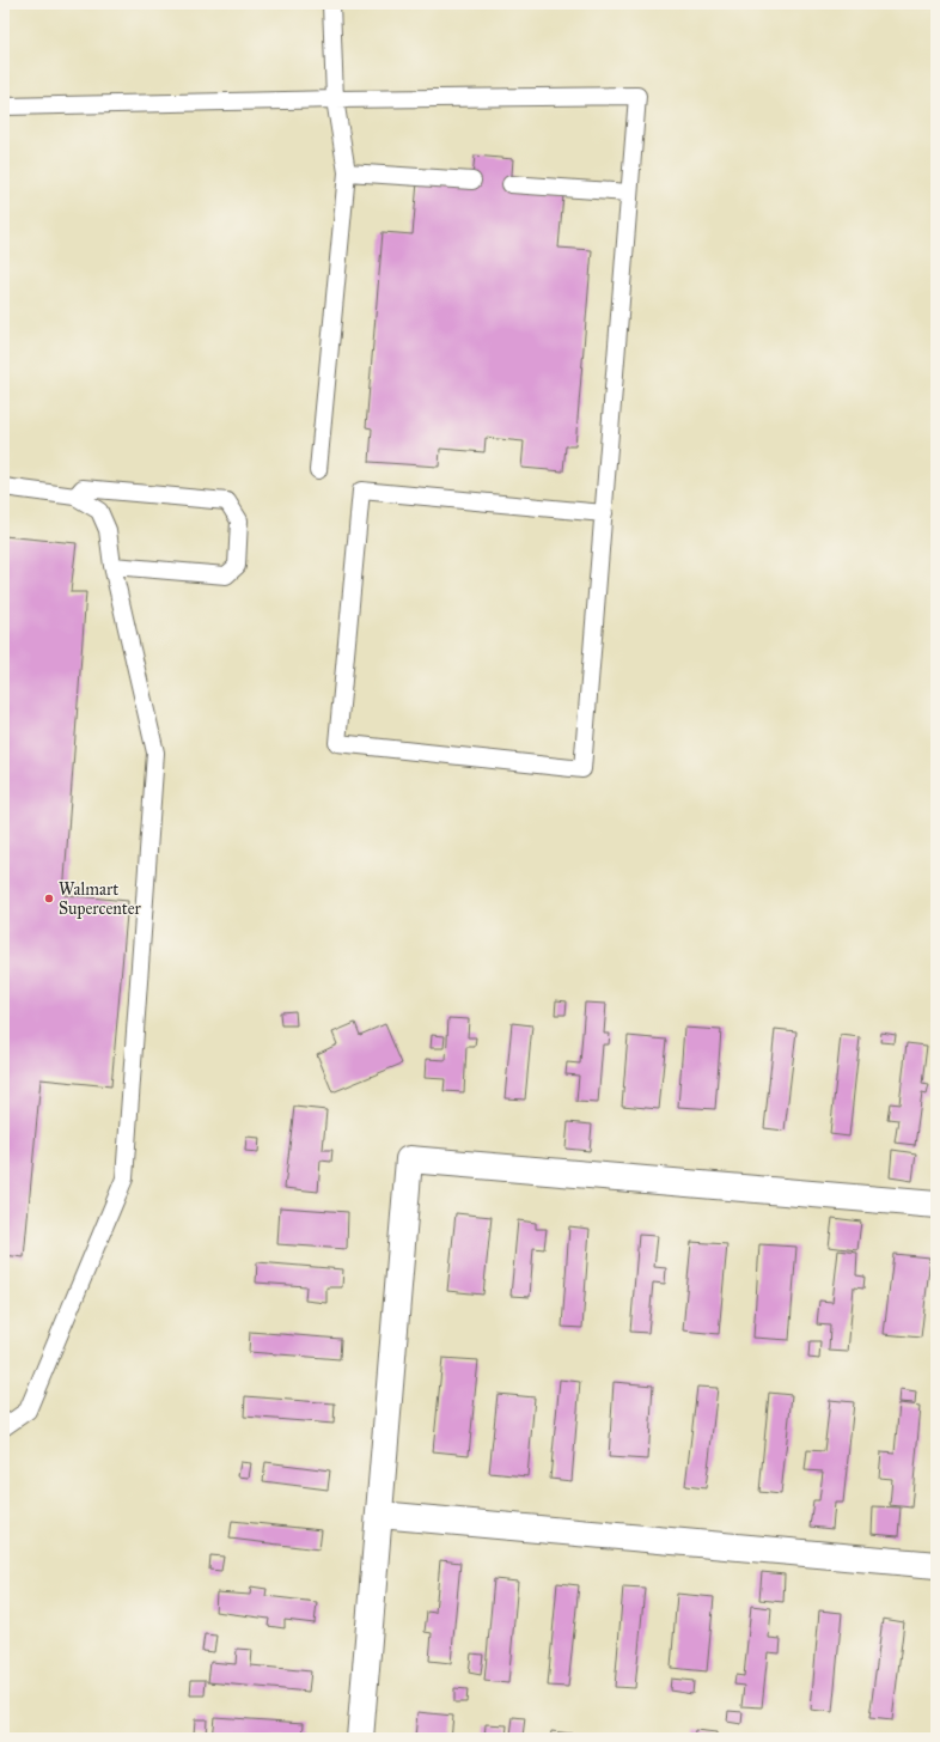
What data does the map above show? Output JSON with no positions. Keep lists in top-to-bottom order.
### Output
{
  "places": ["Walmart Supercenter"]
}
